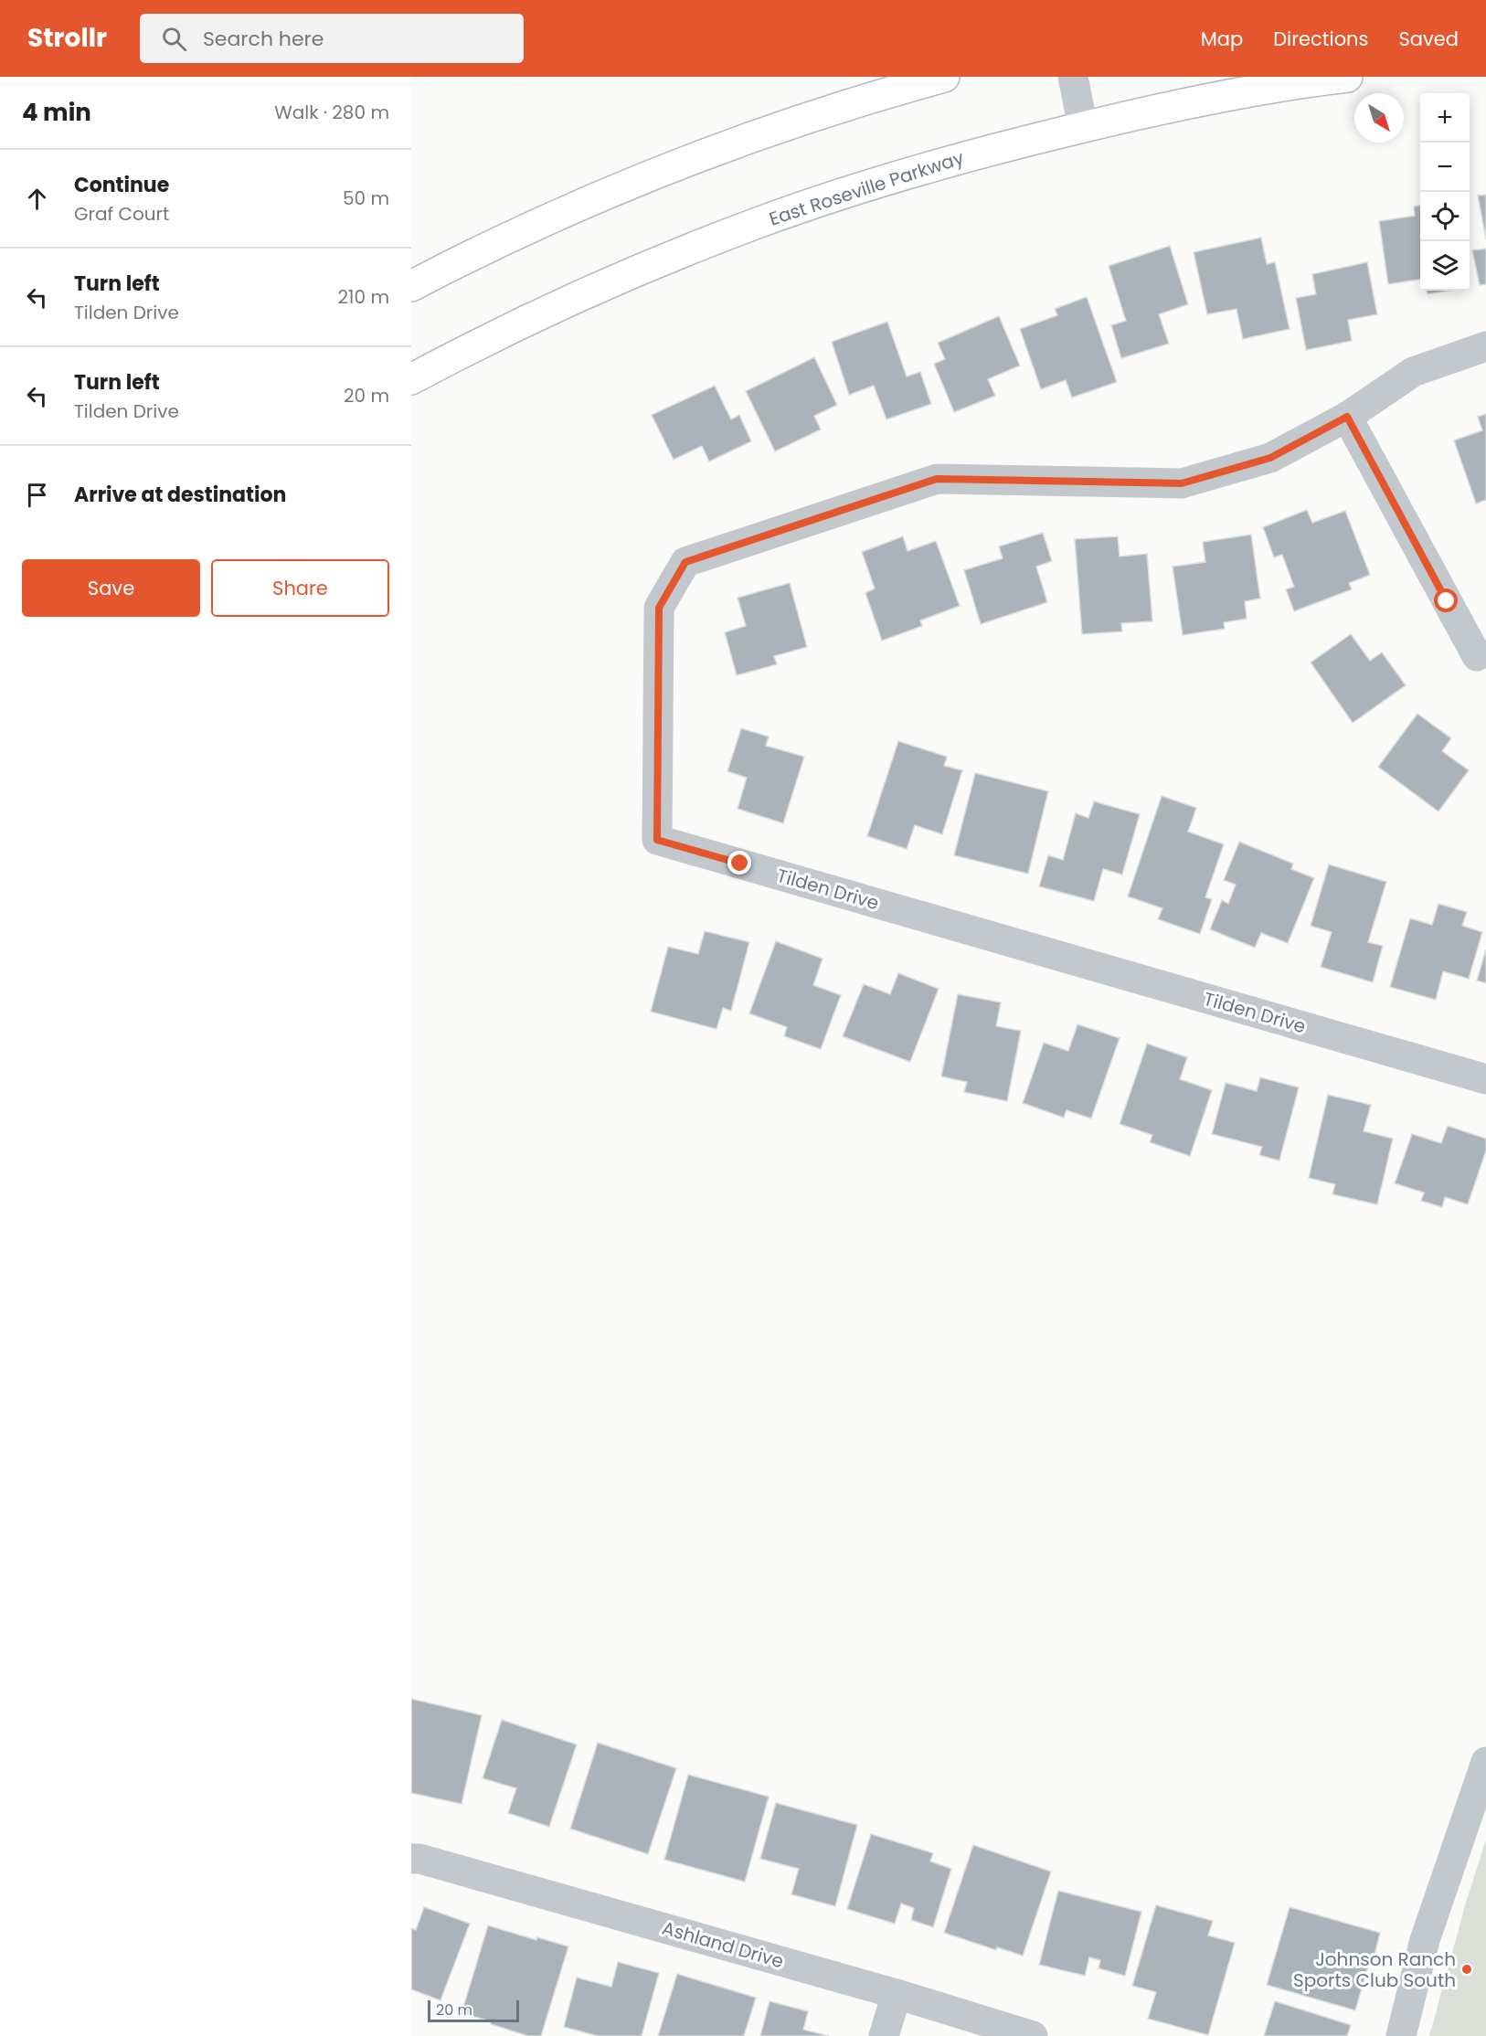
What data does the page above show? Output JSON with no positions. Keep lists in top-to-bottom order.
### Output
{
  "streets": {
    "main road": ["East Roseville Parkway"],
    "street": ["Tilden Drive", "Ashland Drive"]
  },
  "places": ["Johnson Ranch Sports Club South"],
  "scale_bar": "20 m",
  "north": "bottom right",
  "page": {
    "header": "Strollr",
    "search": "Search here",
    "nav": ["Map", "Directions", "Saved"],
    "heading": ["4 min", "Walk · 280 m"],
    "map_buttons": ["+", "−"],
    "list": [
      ["Continue", "Graf Court", "50 m"],
      ["Turn left", "Tilden Drive", "210 m"],
      ["Turn left", "Tilden Drive", "20 m"],
      "Arrive at destination"
    ],
    "buttons": ["Save", "Share"],
    "scale": "20 m"
  }
}
